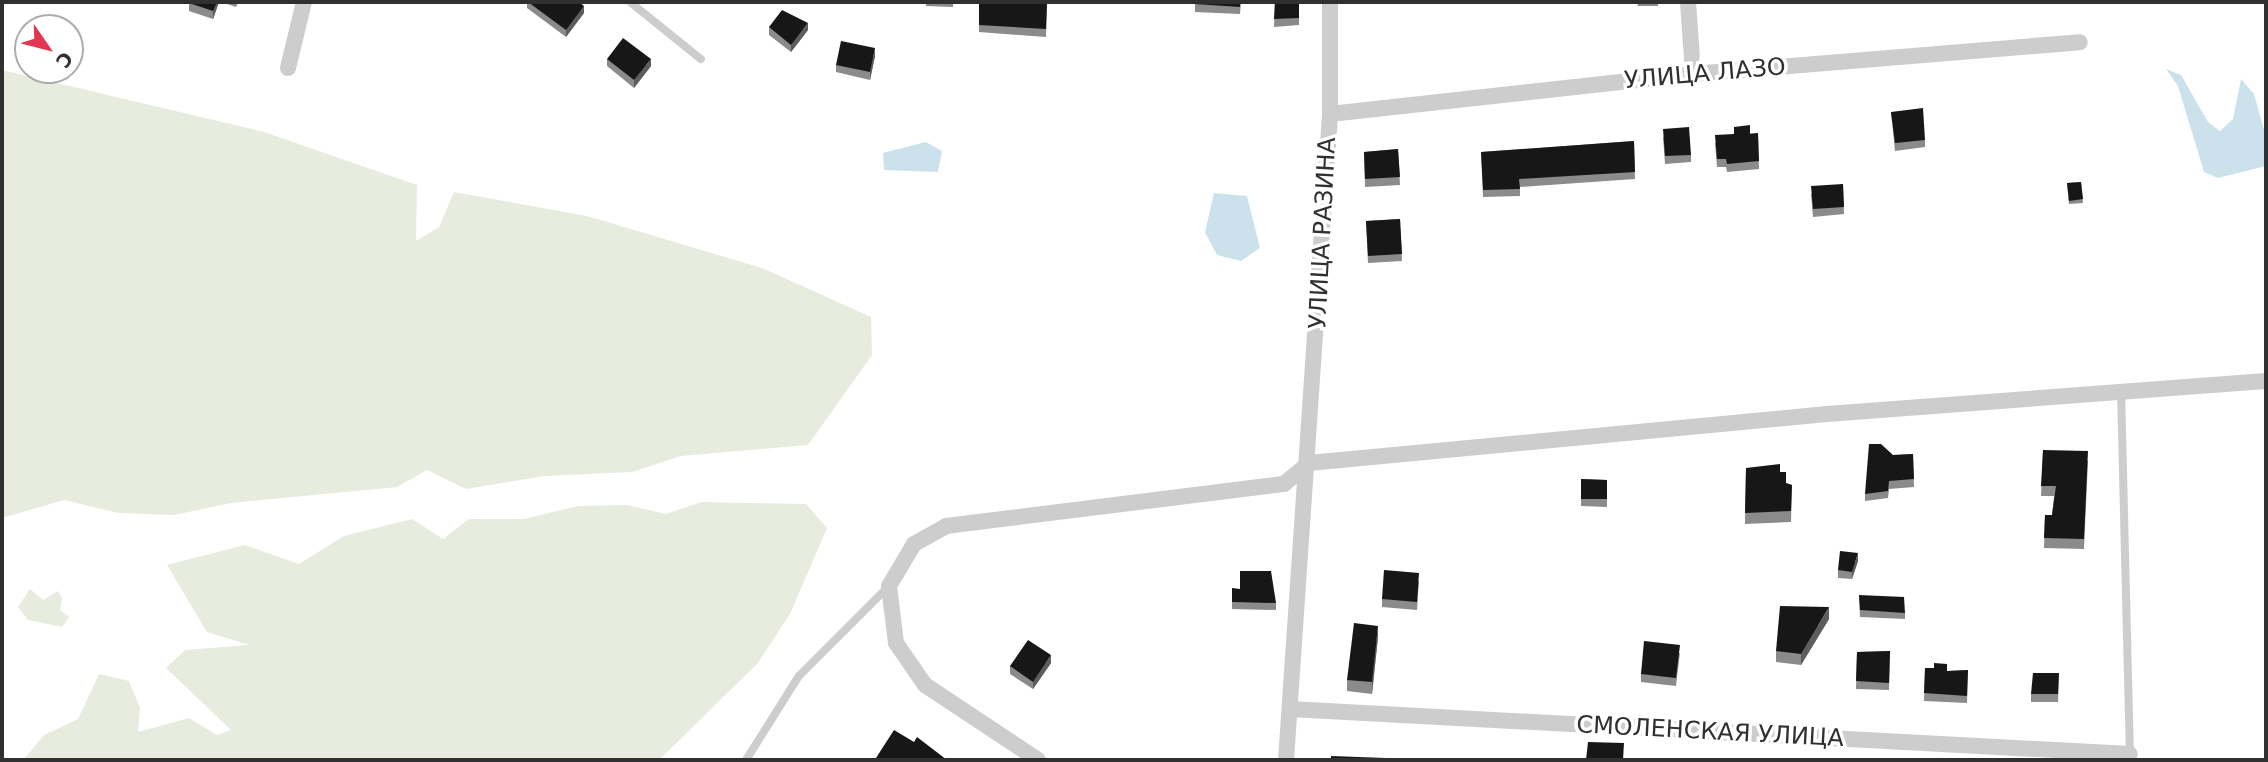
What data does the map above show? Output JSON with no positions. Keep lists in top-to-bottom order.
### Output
{
  "streets": {
    "street": ["УЛИЦА ЛАЗО", "УЛИЦА РАЗИНА", "СМОЛЕНСКАЯ УЛИЦА"]
  },
  "crossings": [
    ["УЛИЦА ЛАЗО", "УЛИЦА РАЗИНА"],
    ["УЛИЦА РАЗИНА", "СМОЛЕНСКАЯ УЛИЦА"]
  ],
  "north": "bottom right"
}
